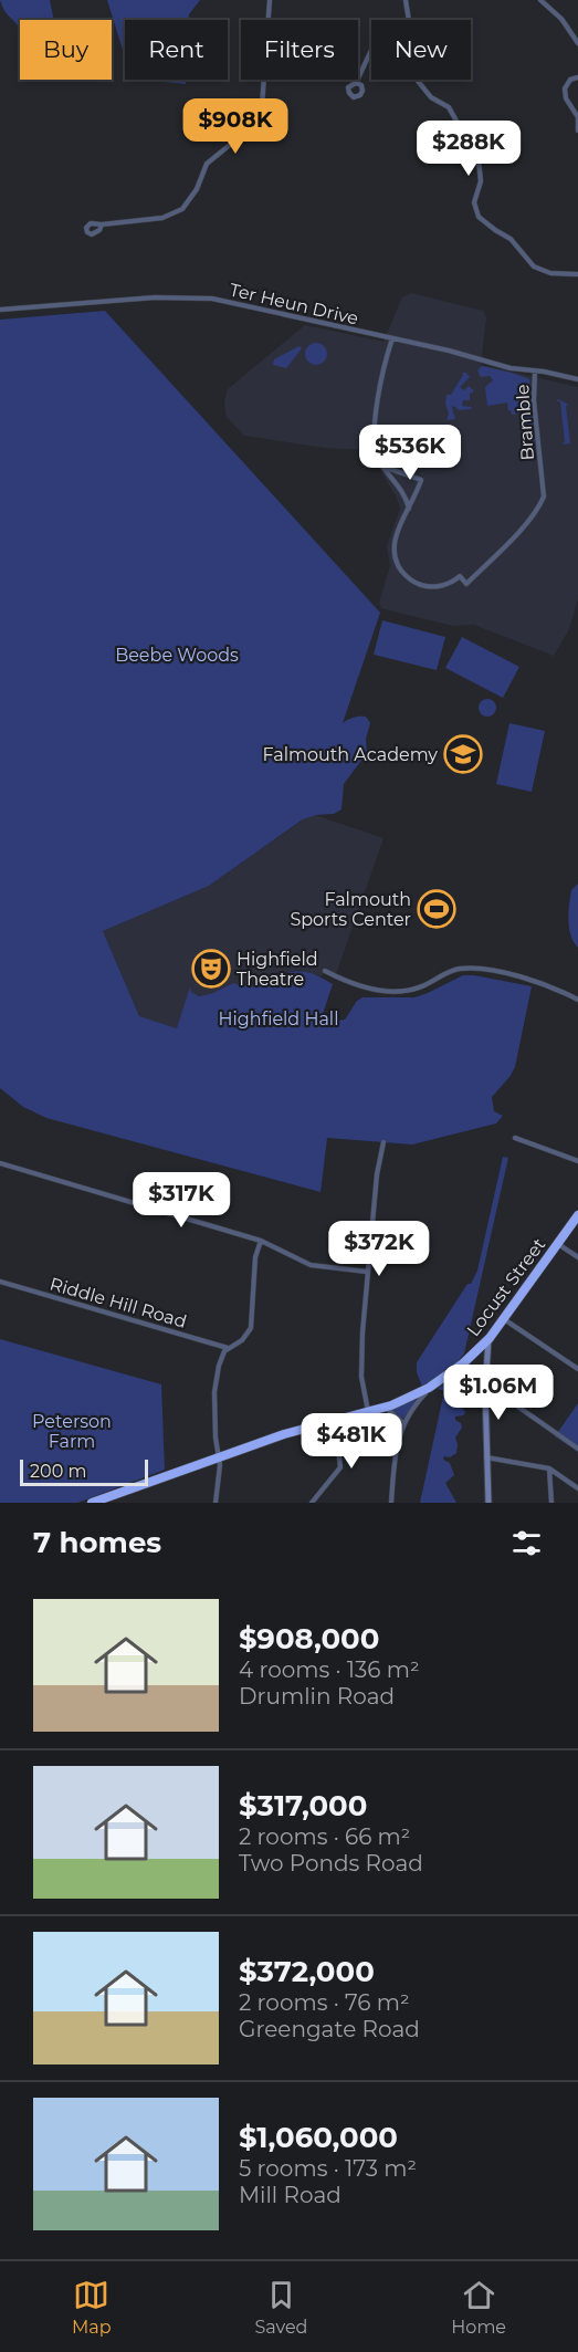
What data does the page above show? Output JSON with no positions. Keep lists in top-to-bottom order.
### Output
{
  "streets": {
    "highway": ["Locust Street"],
    "street": ["Ter Heun Drive", "Bramble", "Riddle Hill Road"]
  },
  "crossings": [
    ["Ter Heun Drive", "Bramble"]
  ],
  "parks": ["Beebe Woods", "Highfield Hall", "Peterson Farm"],
  "places": {
    "school or university": ["Falmouth Academy"],
    "sports": ["Falmouth Sports Center"],
    "theatre": ["Highfield Theatre"]
  },
  "scale_bar": "200 m",
  "page": {
    "chip": [
      "Buy",
      "Rent",
      "Filters",
      "New"
    ],
    "price": [
      "$908K",
      "$288K",
      "$536K",
      "$317K",
      "$372K",
      "$1.06M",
      "$481K"
    ],
    "scale": "200 m",
    "heading": "7 homes",
    "list": [
      {
        "name": "$908,000",
        "note": "4 rooms · 136 m² · Drumlin Road"
      },
      {
        "name": "$317,000",
        "note": "2 rooms · 66 m² · Two Ponds Road"
      },
      {
        "name": "$372,000",
        "note": "2 rooms · 76 m² · Greengate Road"
      },
      {
        "name": "$1,060,000",
        "note": "5 rooms · 173 m² · Mill Road"
      }
    ],
    "tabs": ["Map", "Saved", "Home"]
  }
}
